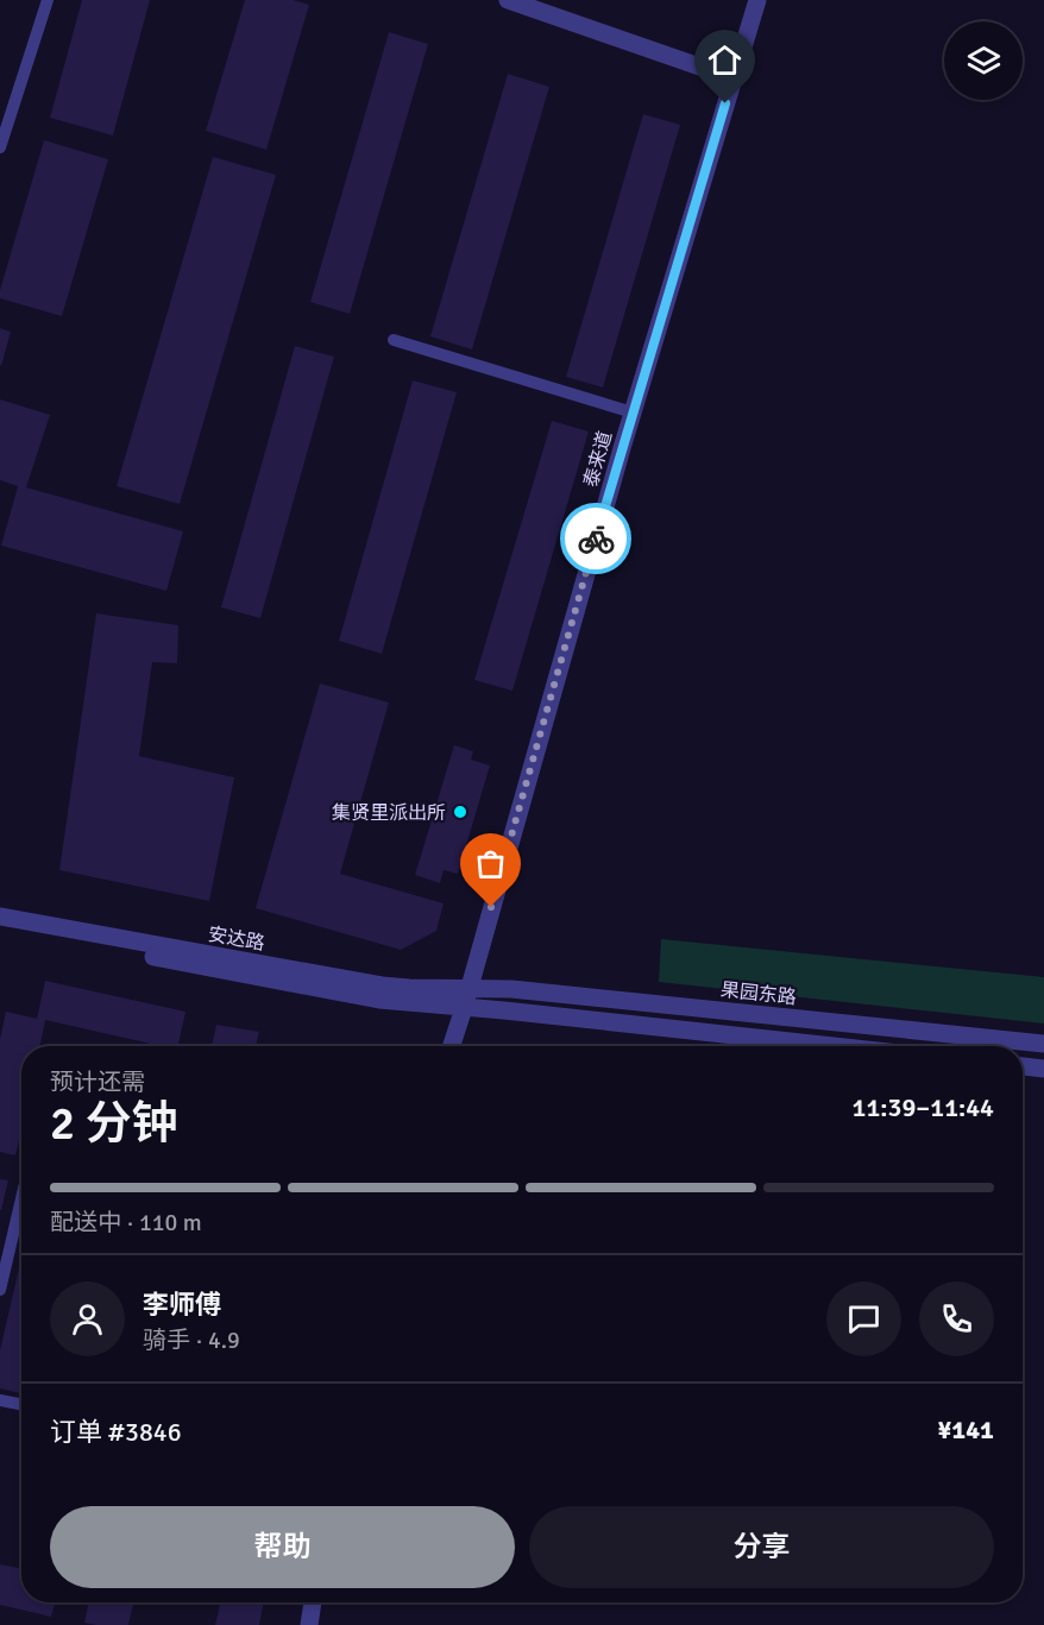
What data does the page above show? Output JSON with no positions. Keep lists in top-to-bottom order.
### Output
{
  "streets": {
    "street": ["泰来道", "安达路", "果园东路"]
  },
  "crossings": [
    ["泰来道", "安达路"],
    ["泰来道", "果园东路"],
    ["安达路", "果园东路"]
  ],
  "places": ["集贤里派出所"],
  "page": {
    "heading": ["2 分钟", "预计还需", "11:39–11:44"],
    "panel": [
      "李师傅",
      "骑手 · 4.9",
      "订单 #3846",
      "¥141"
    ],
    "bar": "配送中 · 110 m",
    "buttons": ["帮助", "分享"]
  }
}
